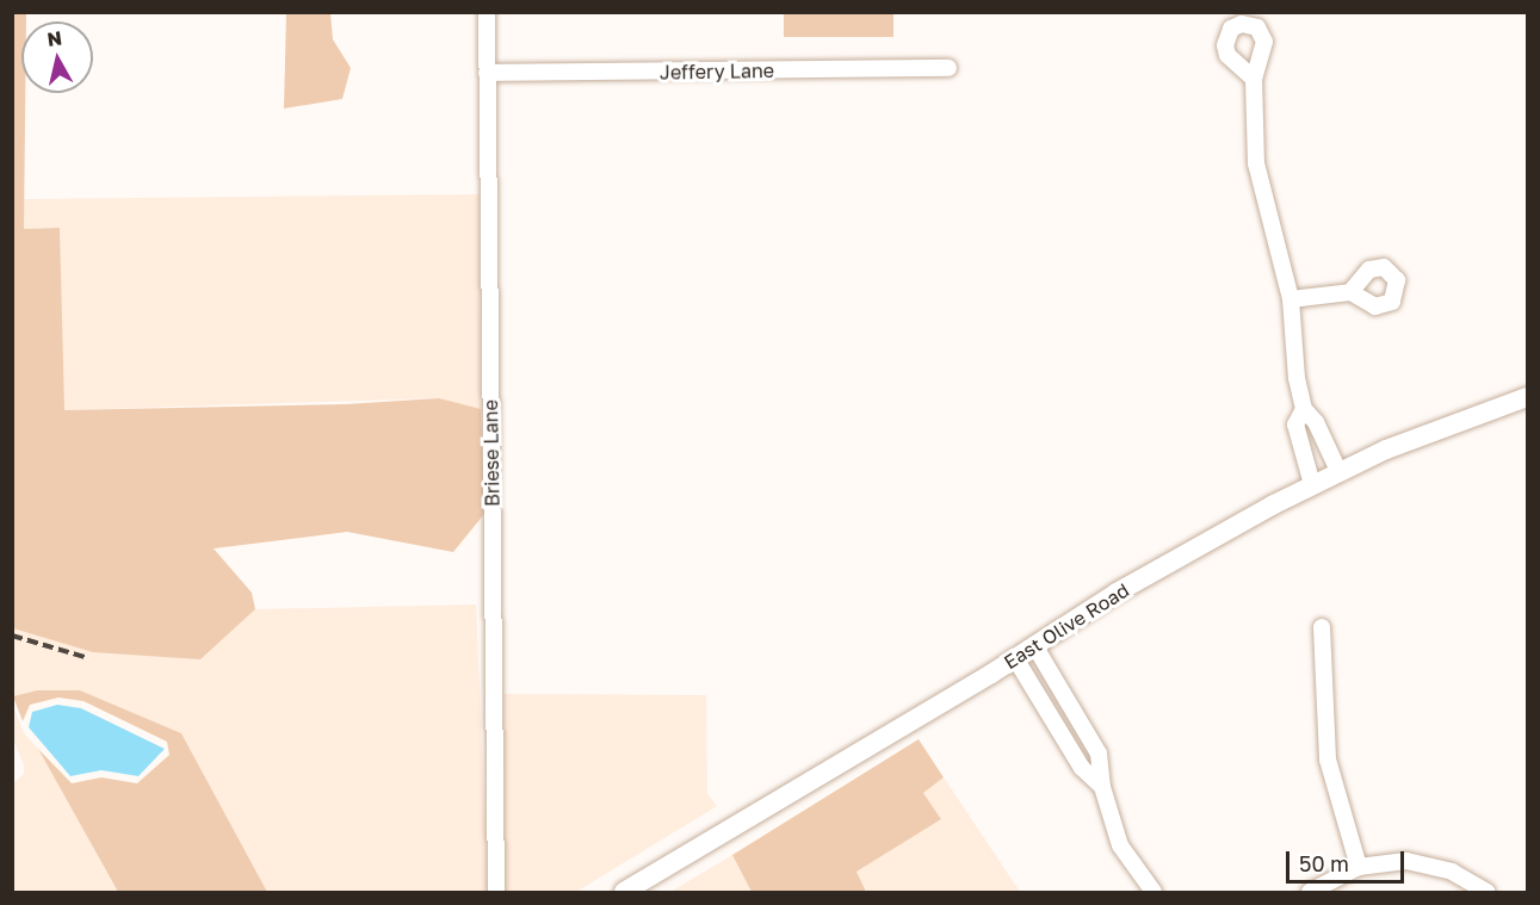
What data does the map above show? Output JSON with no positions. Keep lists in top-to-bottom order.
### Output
{
  "streets": {
    "street": ["Jeffery Lane", "Briese Lane", "East Olive Road"]
  },
  "crossings": [
    ["Jeffery Lane", "Briese Lane"]
  ],
  "scale_bar": "50 m",
  "north": "top"
}
